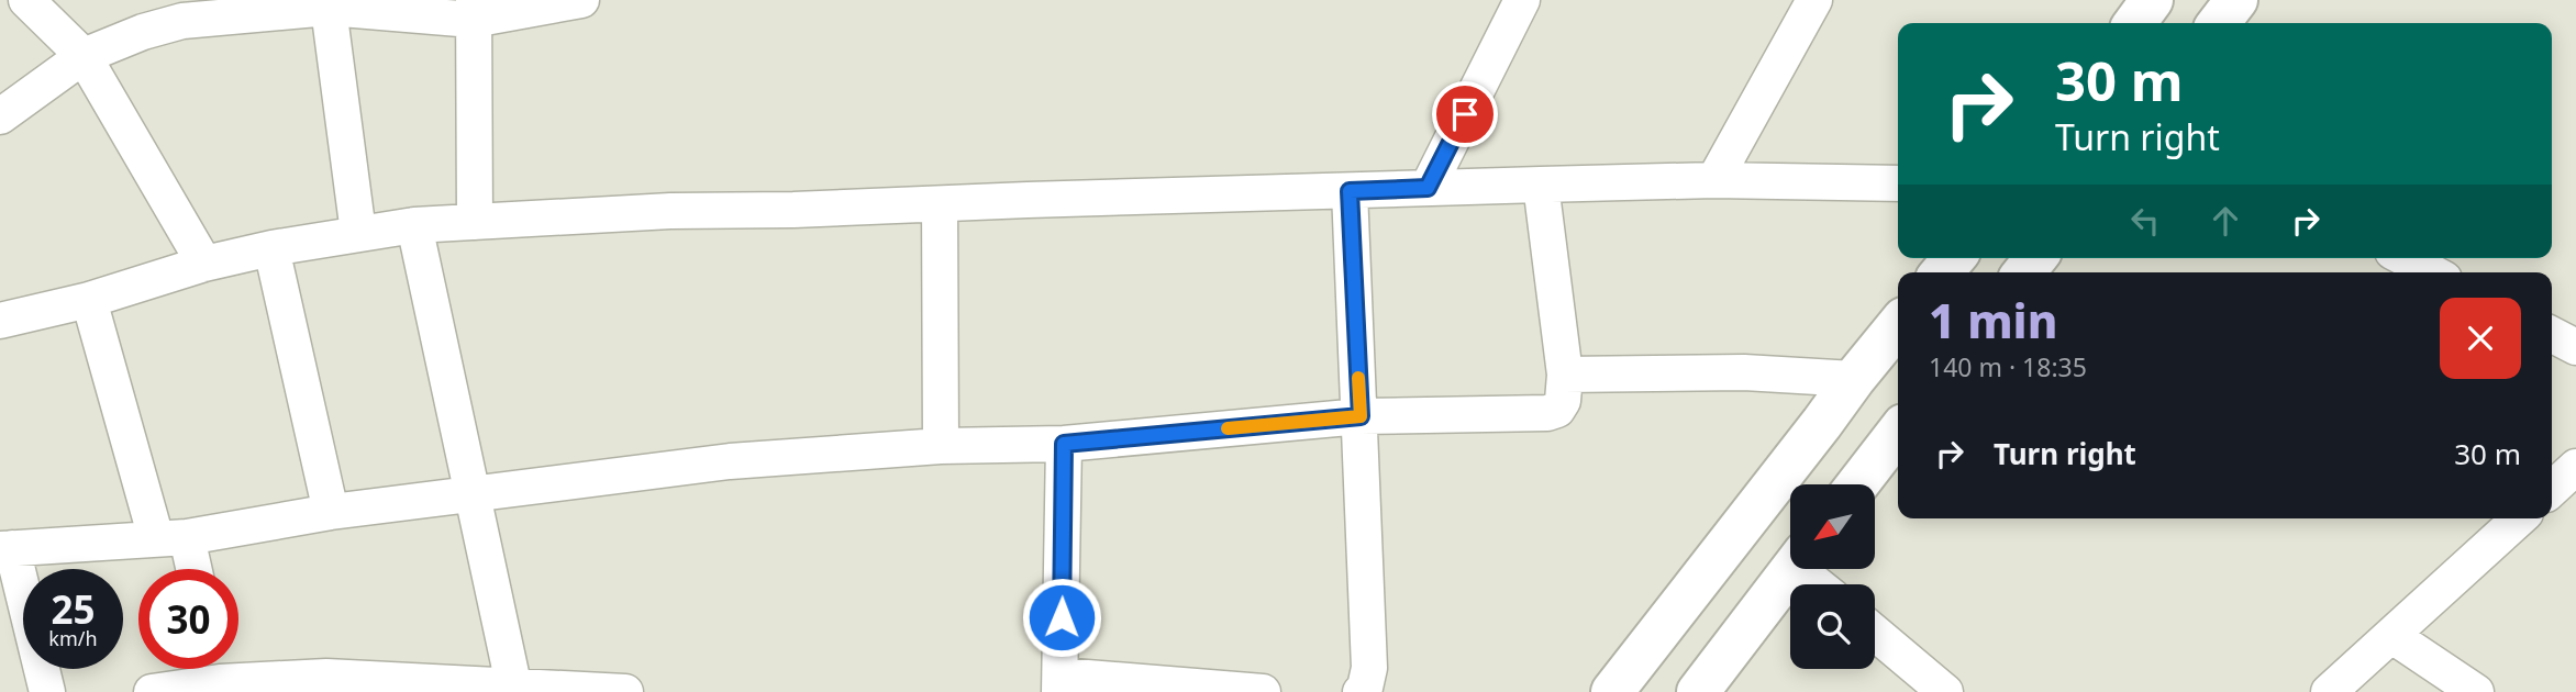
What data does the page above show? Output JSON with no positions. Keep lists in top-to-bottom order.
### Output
{
  "north": "bottom left",
  "page": {
    "turn": ["30 m", "Turn right"],
    "heading": ["1 min", "140 m · 18:35"],
    "list": [
      {
        "name": "Turn right",
        "value": "30 m"
      }
    ],
    "speed": "25 km/h",
    "limit": "30"
  }
}
